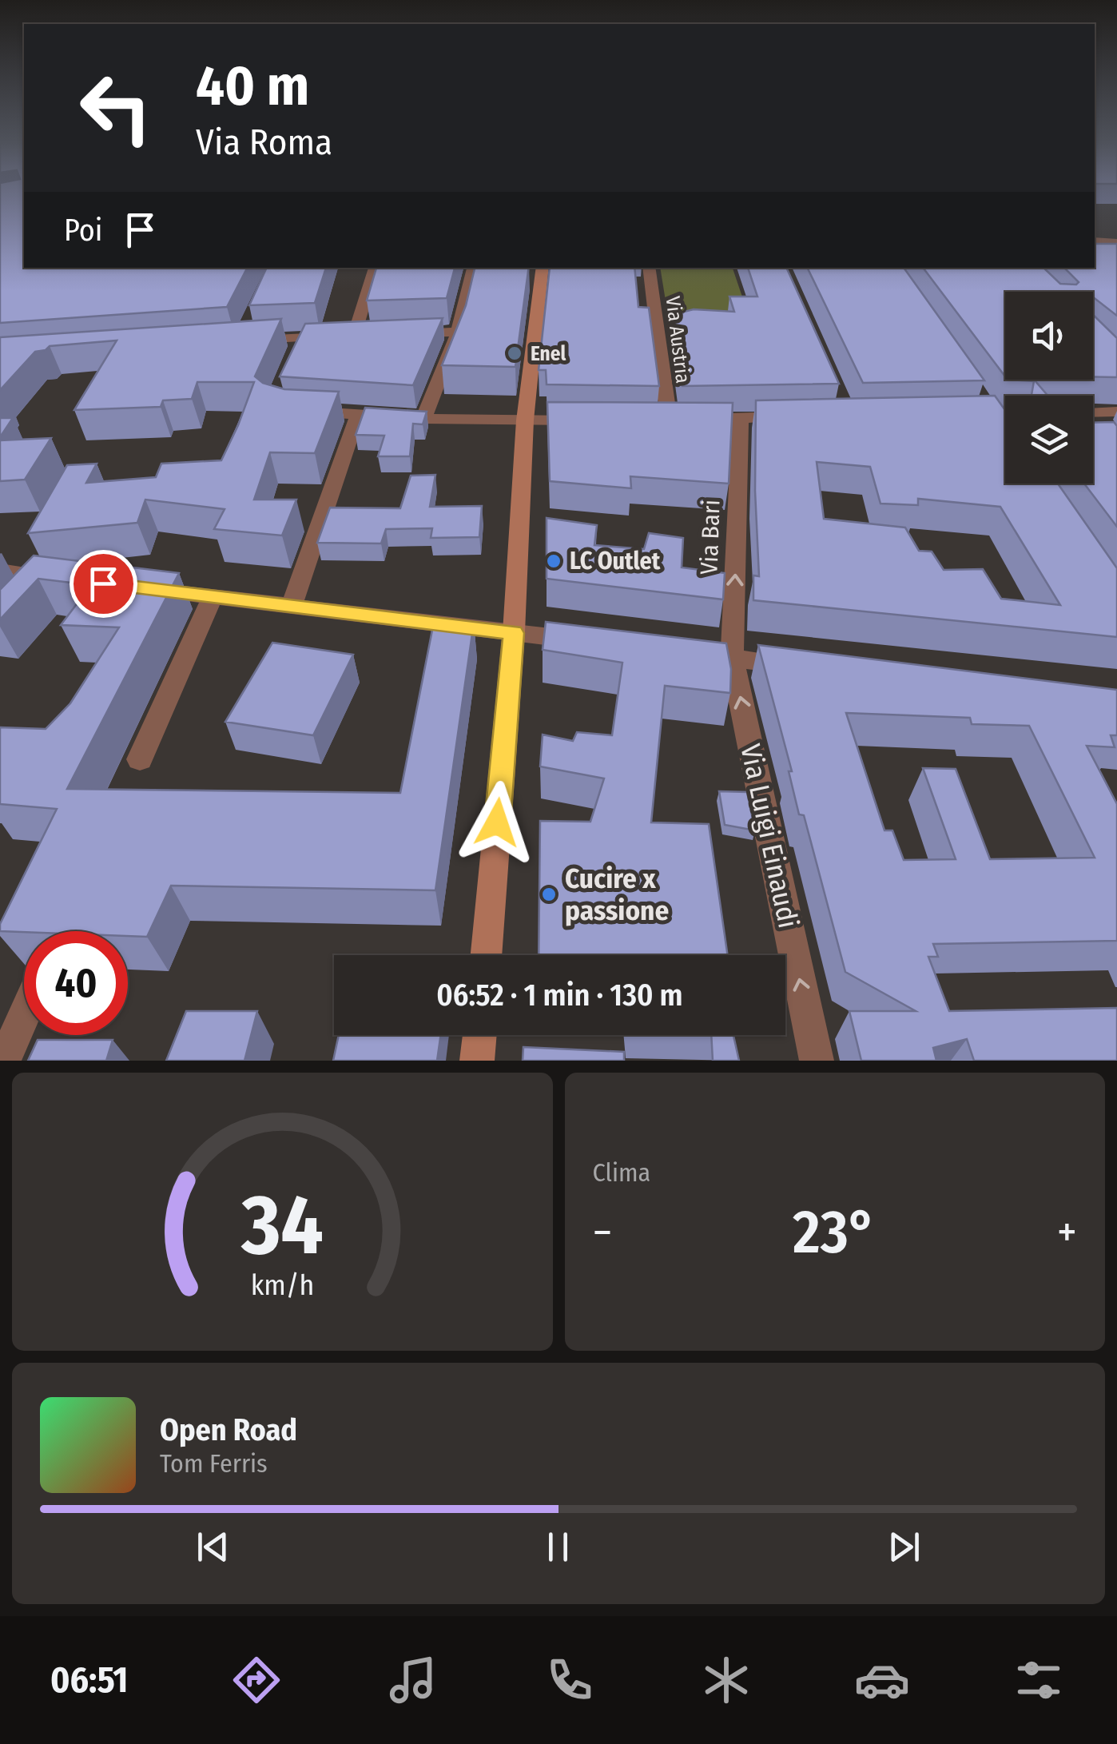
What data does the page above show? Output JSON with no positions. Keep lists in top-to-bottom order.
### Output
{
  "streets": {
    "street": ["Via Austria", "Via Bari", "Via Luigi Einaudi"]
  },
  "crossings": [
    ["Via Austria", "Via Bari"],
    ["Via Bari", "Via Luigi Einaudi"]
  ],
  "one_way": ["Via Bari", "Via Luigi Einaudi"],
  "places": ["Enel", "LC Outlet", "Cucire x passione"],
  "page": {
    "turn": ["40 m", "Via Roma"],
    "then": "Poi",
    "limit": "40",
    "trip": "06:52 · 1 min · 130 m",
    "tile": "Clima",
    "heat": ["−", "23°", "+"],
    "song": ["Open Road", "Tom Ferris"],
    "tabs": "06:51",
    "gauge": ["34", "km/h"]
  }
}
